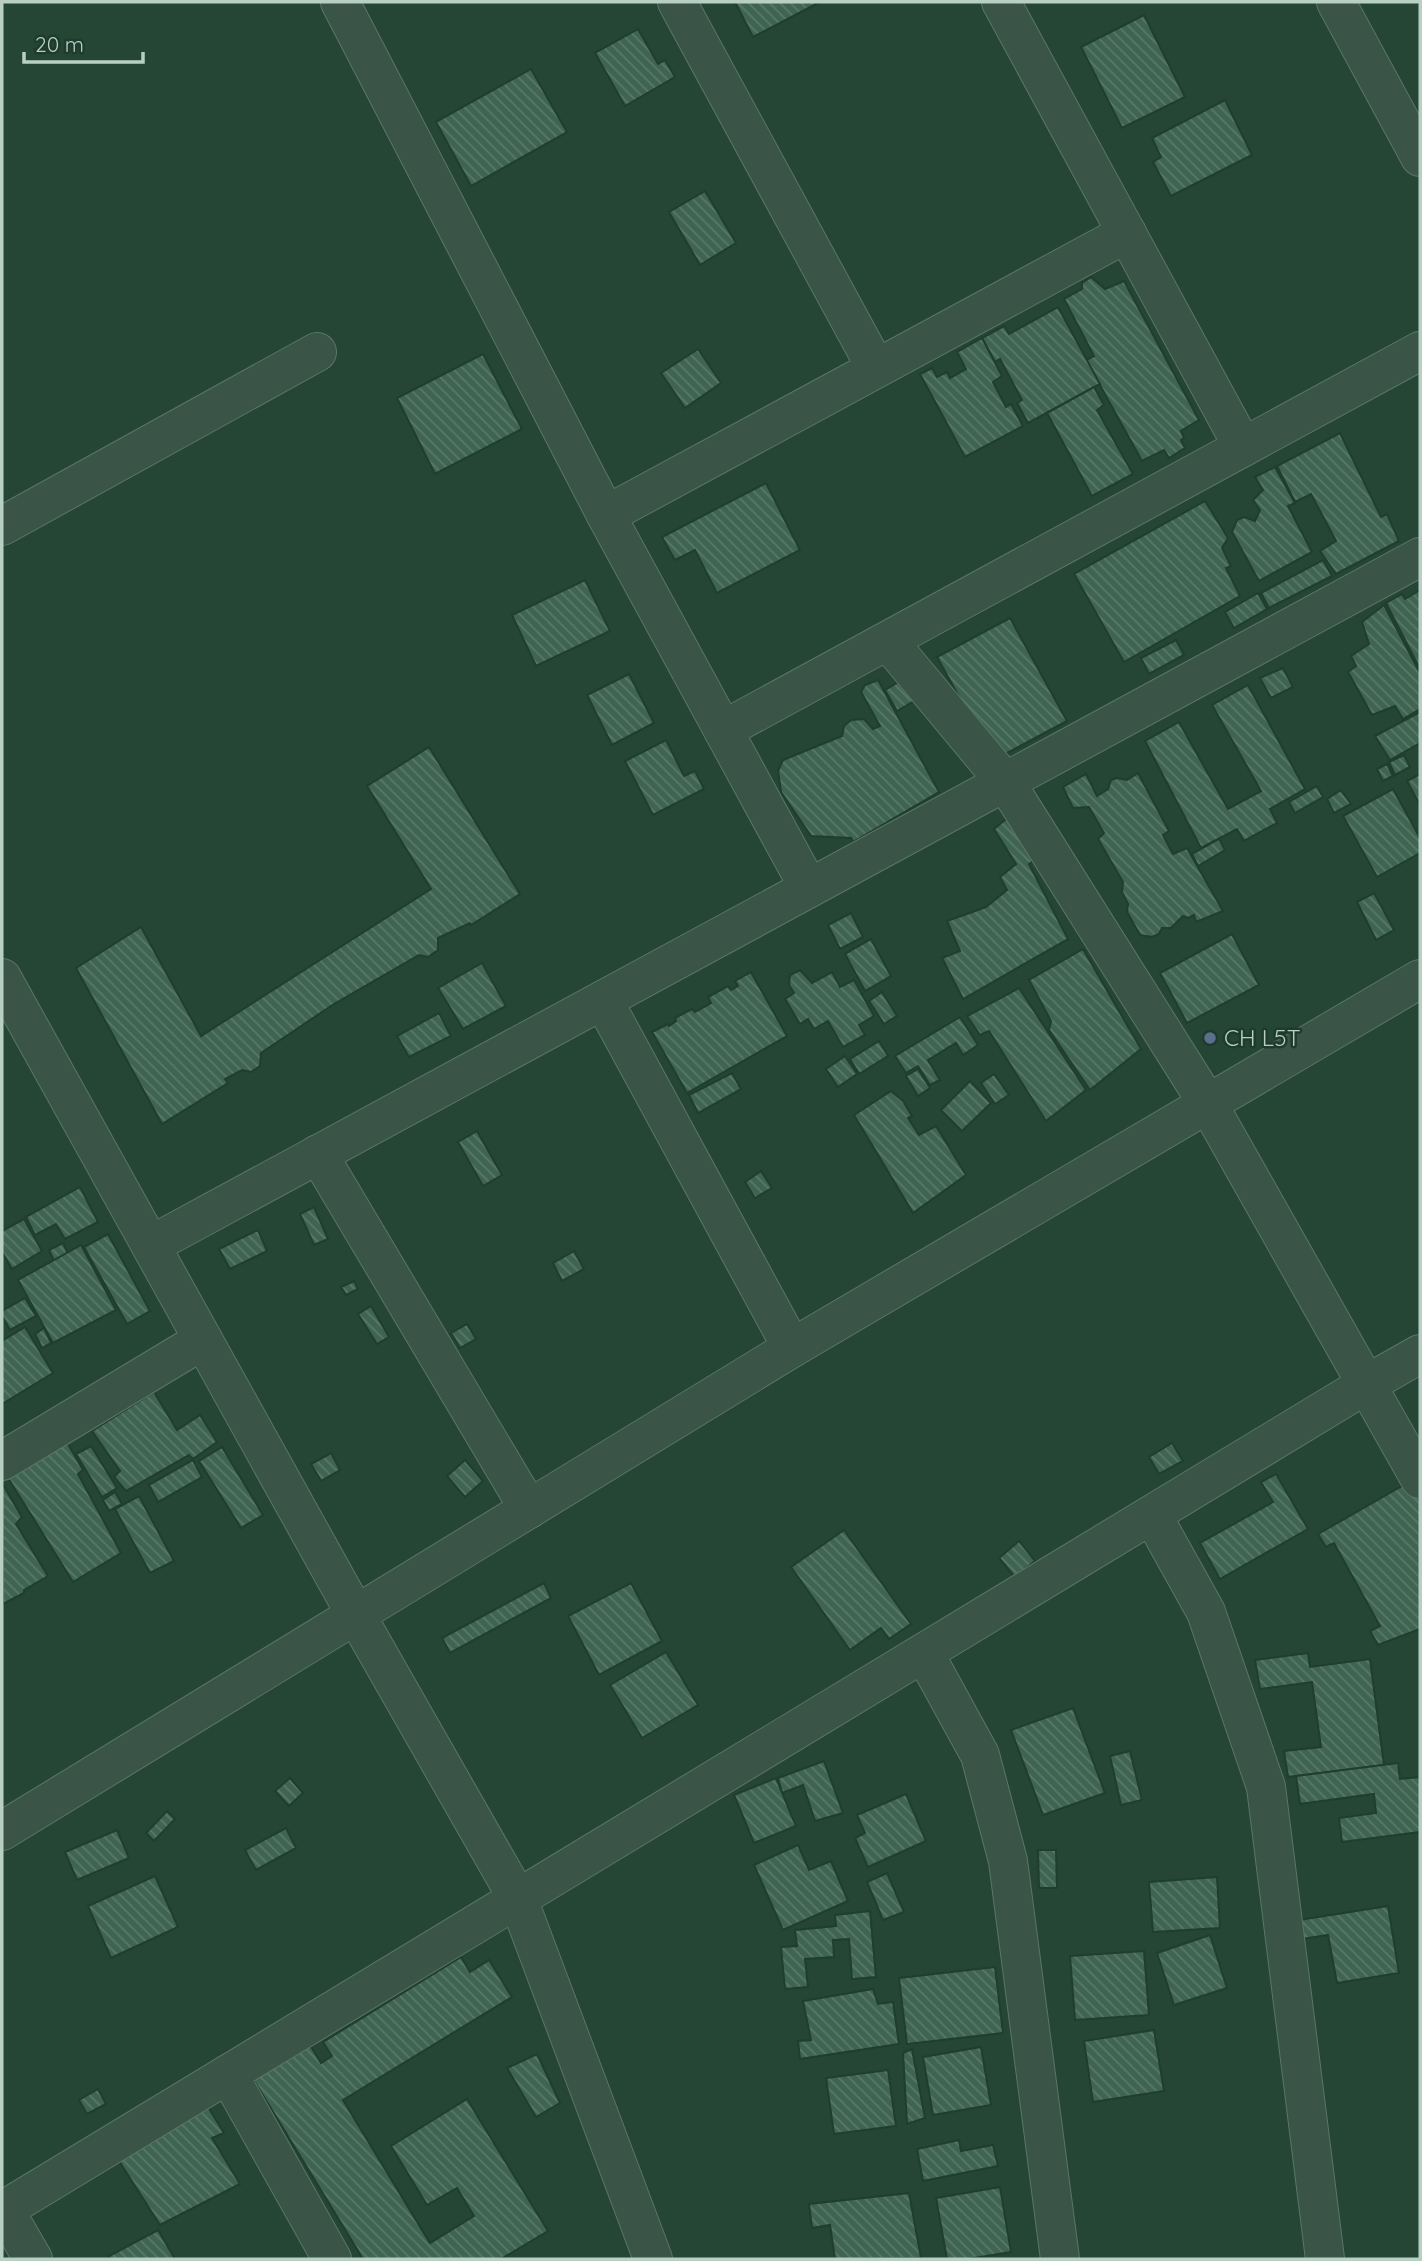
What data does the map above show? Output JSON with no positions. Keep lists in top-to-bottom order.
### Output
{
  "places": ["CH L5T"],
  "scale_bar": "20 m"
}
